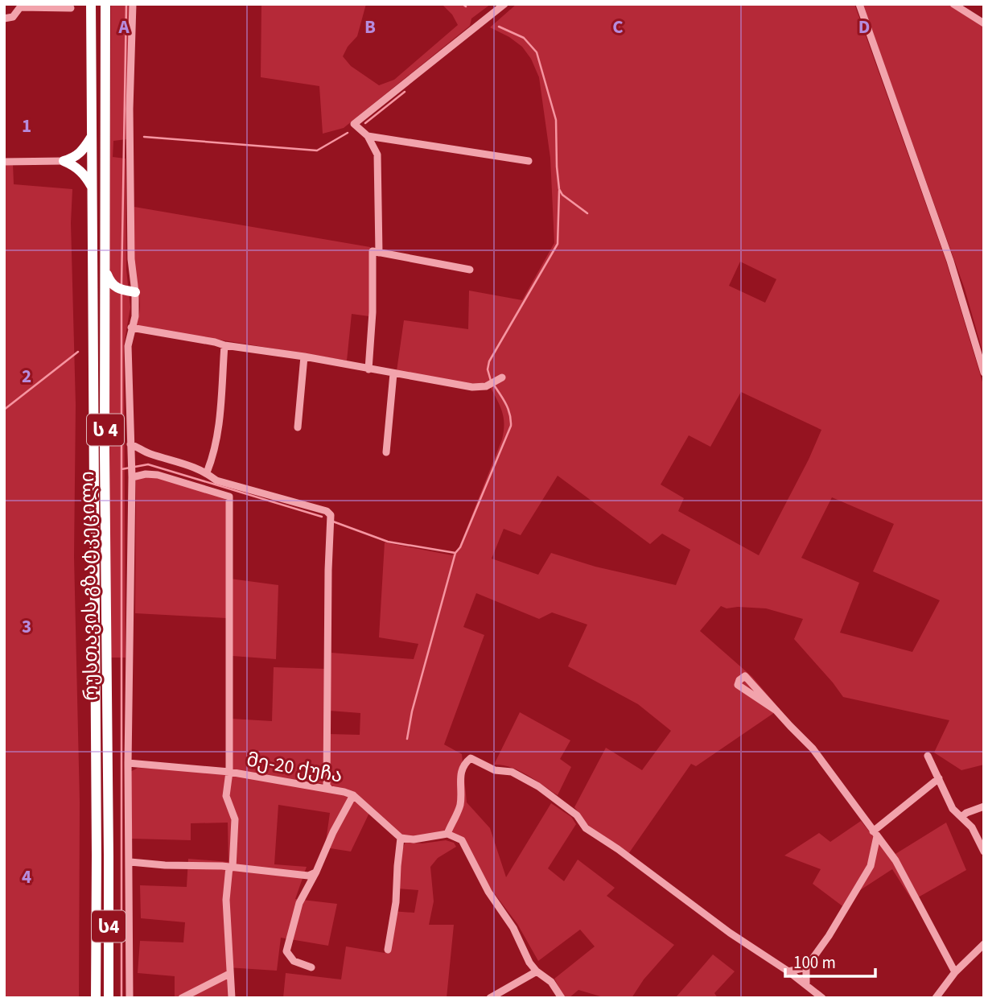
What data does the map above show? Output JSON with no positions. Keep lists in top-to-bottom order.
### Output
{
  "streets": {
    "highway": ["ს 4", "რუსთავის გზატკეცილი", "ს4"],
    "street": ["მე-20 ქუჩა"]
  },
  "scale_bar": "100 m",
  "grid": {
    "columns": [
      "A",
      "B",
      "C",
      "D"
    ],
    "rows": [
      "1",
      "2",
      "3",
      "4"
    ]
  }
}
